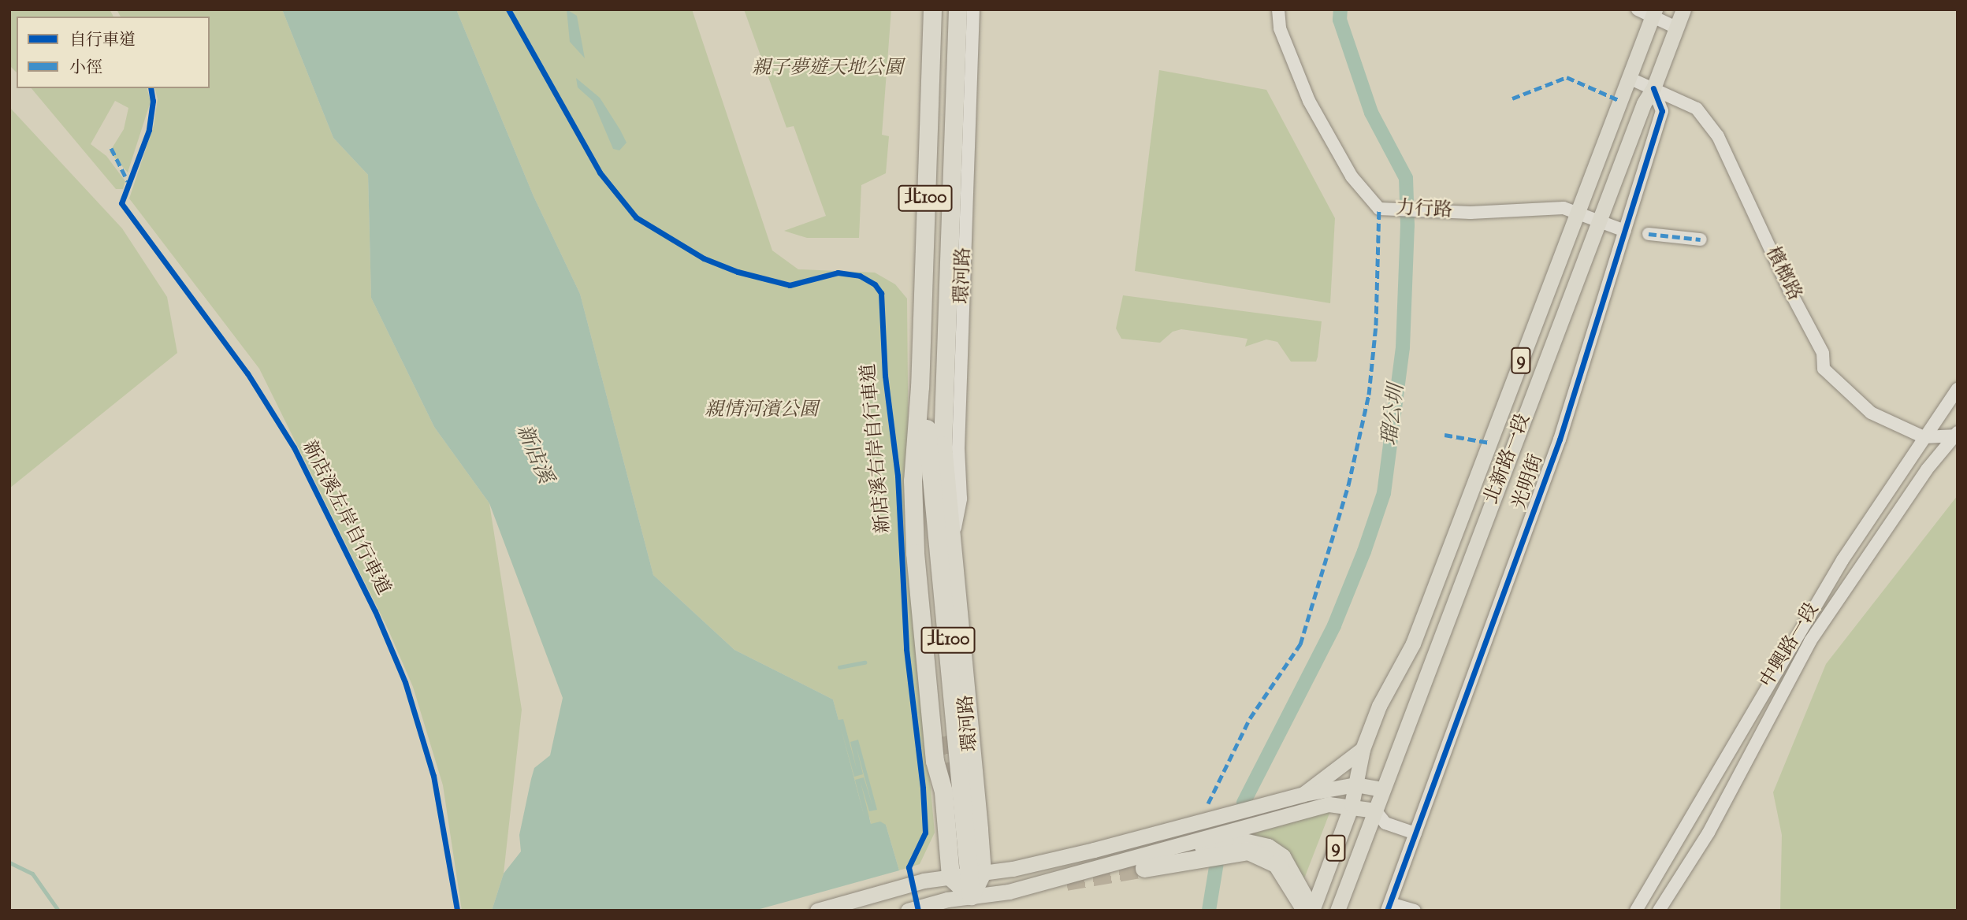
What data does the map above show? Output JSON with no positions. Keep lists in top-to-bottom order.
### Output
{
  "streets": {
    "highway": ["北100", "環河路"],
    "main road": ["9", "北新路一段"],
    "street": [
      "力行路",
      "檳榔路",
      "光明街",
      "中興路一段"
    ],
    "cycle path": ["新店溪右岸自行車道", "新店溪左岸自行車道"]
  },
  "crossings": [
    ["北100", "環河路"],
    ["力行路", "北新路一段"],
    ["力行路", "光明街"],
    ["檳榔路", "北新路一段"],
    ["檳榔路", "光明街"],
    ["檳榔路", "中興路一段"],
    ["北新路一段", "光明街"]
  ],
  "water": ["瑠公圳", "新店溪"],
  "parks": ["親子夢遊天地公園", "親情河濱公園"],
  "legend": ["自行車道", "小徑"]
}
